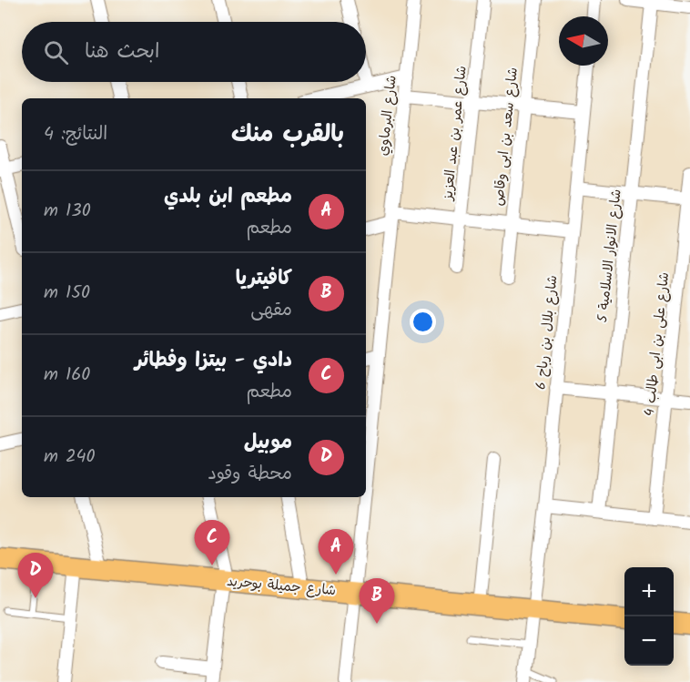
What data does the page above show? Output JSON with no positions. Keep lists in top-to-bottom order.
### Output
{
  "streets": {
    "main road": ["شارع جميلة بوحريد"],
    "street": [
      "شارع البرماوي",
      "شارع عمر بن عبد العزيز",
      "شارع سعد بن ابى وقاص",
      "شارع الانوار الاسلامية 5",
      "شارع بلال بن رباح 6",
      "شارع على بن ابى طالب 4"
    ]
  },
  "crossings": [
    ["شارع البرماوي", "شارع جميلة بوحريد"],
    ["شارع بلال بن رباح 6", "شارع جميلة بوحريد"]
  ],
  "north": "left",
  "page": {
    "search": "ابحث هنا",
    "heading": ["بالقرب منك", "النتائج: 4"],
    "list": [
      {
        "mark": "A",
        "name": "مطعم ابن بلدي",
        "note": "مطعم",
        "value": "130 m"
      },
      {
        "mark": "B",
        "name": "كافيتريا",
        "note": "مقهى",
        "value": "150 m"
      },
      {
        "mark": "C",
        "name": "دادي - بيتزا وفطائر",
        "note": "مطعم",
        "value": "160 m"
      },
      {
        "mark": "D",
        "name": "موبيل",
        "note": "محطة وقود",
        "value": "240 m"
      }
    ],
    "pins": [
      "C",
      "A",
      "D",
      "B"
    ],
    "map_buttons": ["+", "−"]
  }
}
